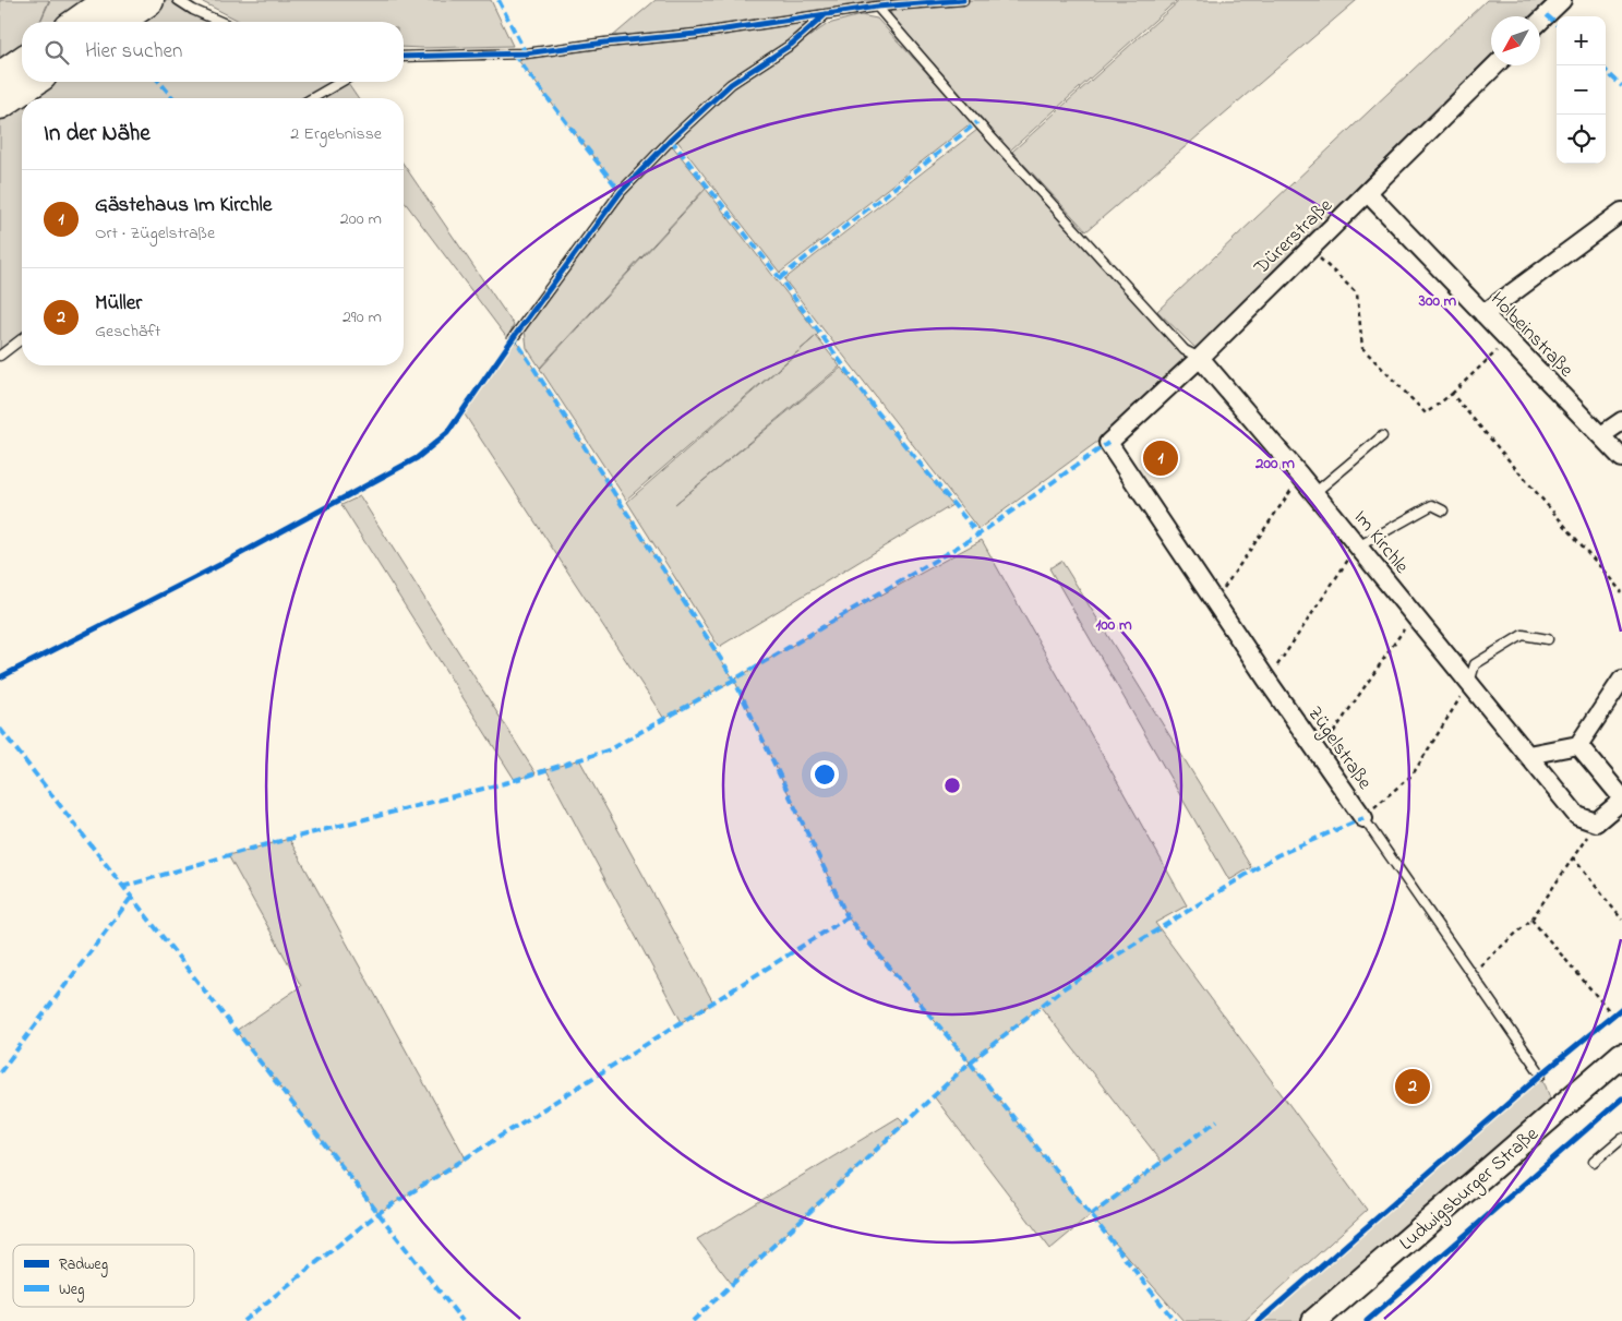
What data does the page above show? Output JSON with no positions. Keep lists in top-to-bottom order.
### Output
{
  "streets": {
    "main road": ["Ludwigsburger Straße"],
    "street": [
      "Dürerstraße",
      "Holbeinstraße",
      "Im Kirchle",
      "Zügelstraße"
    ]
  },
  "crossings": [
    ["Dürerstraße", "Holbeinstraße"],
    ["Dürerstraße", "Im Kirchle"],
    ["Dürerstraße", "Zügelstraße"]
  ],
  "legend": ["Radweg", "Weg"],
  "north": "bottom left",
  "page": {
    "map_buttons": ["+", "−"],
    "search": "Hier suchen",
    "heading": ["In der Nähe", "2 Ergebnisse"],
    "list": [
      {
        "mark": "1",
        "name": "Gästehaus Im Kirchle",
        "note": "Ort · Zügelstraße",
        "value": "200 m"
      },
      {
        "mark": "2",
        "name": "Müller",
        "note": "Geschäft",
        "value": "290 m"
      }
    ],
    "pins": ["1", "2"]
  },
  "rings": ["300 m", "200 m", "100 m"]
}
